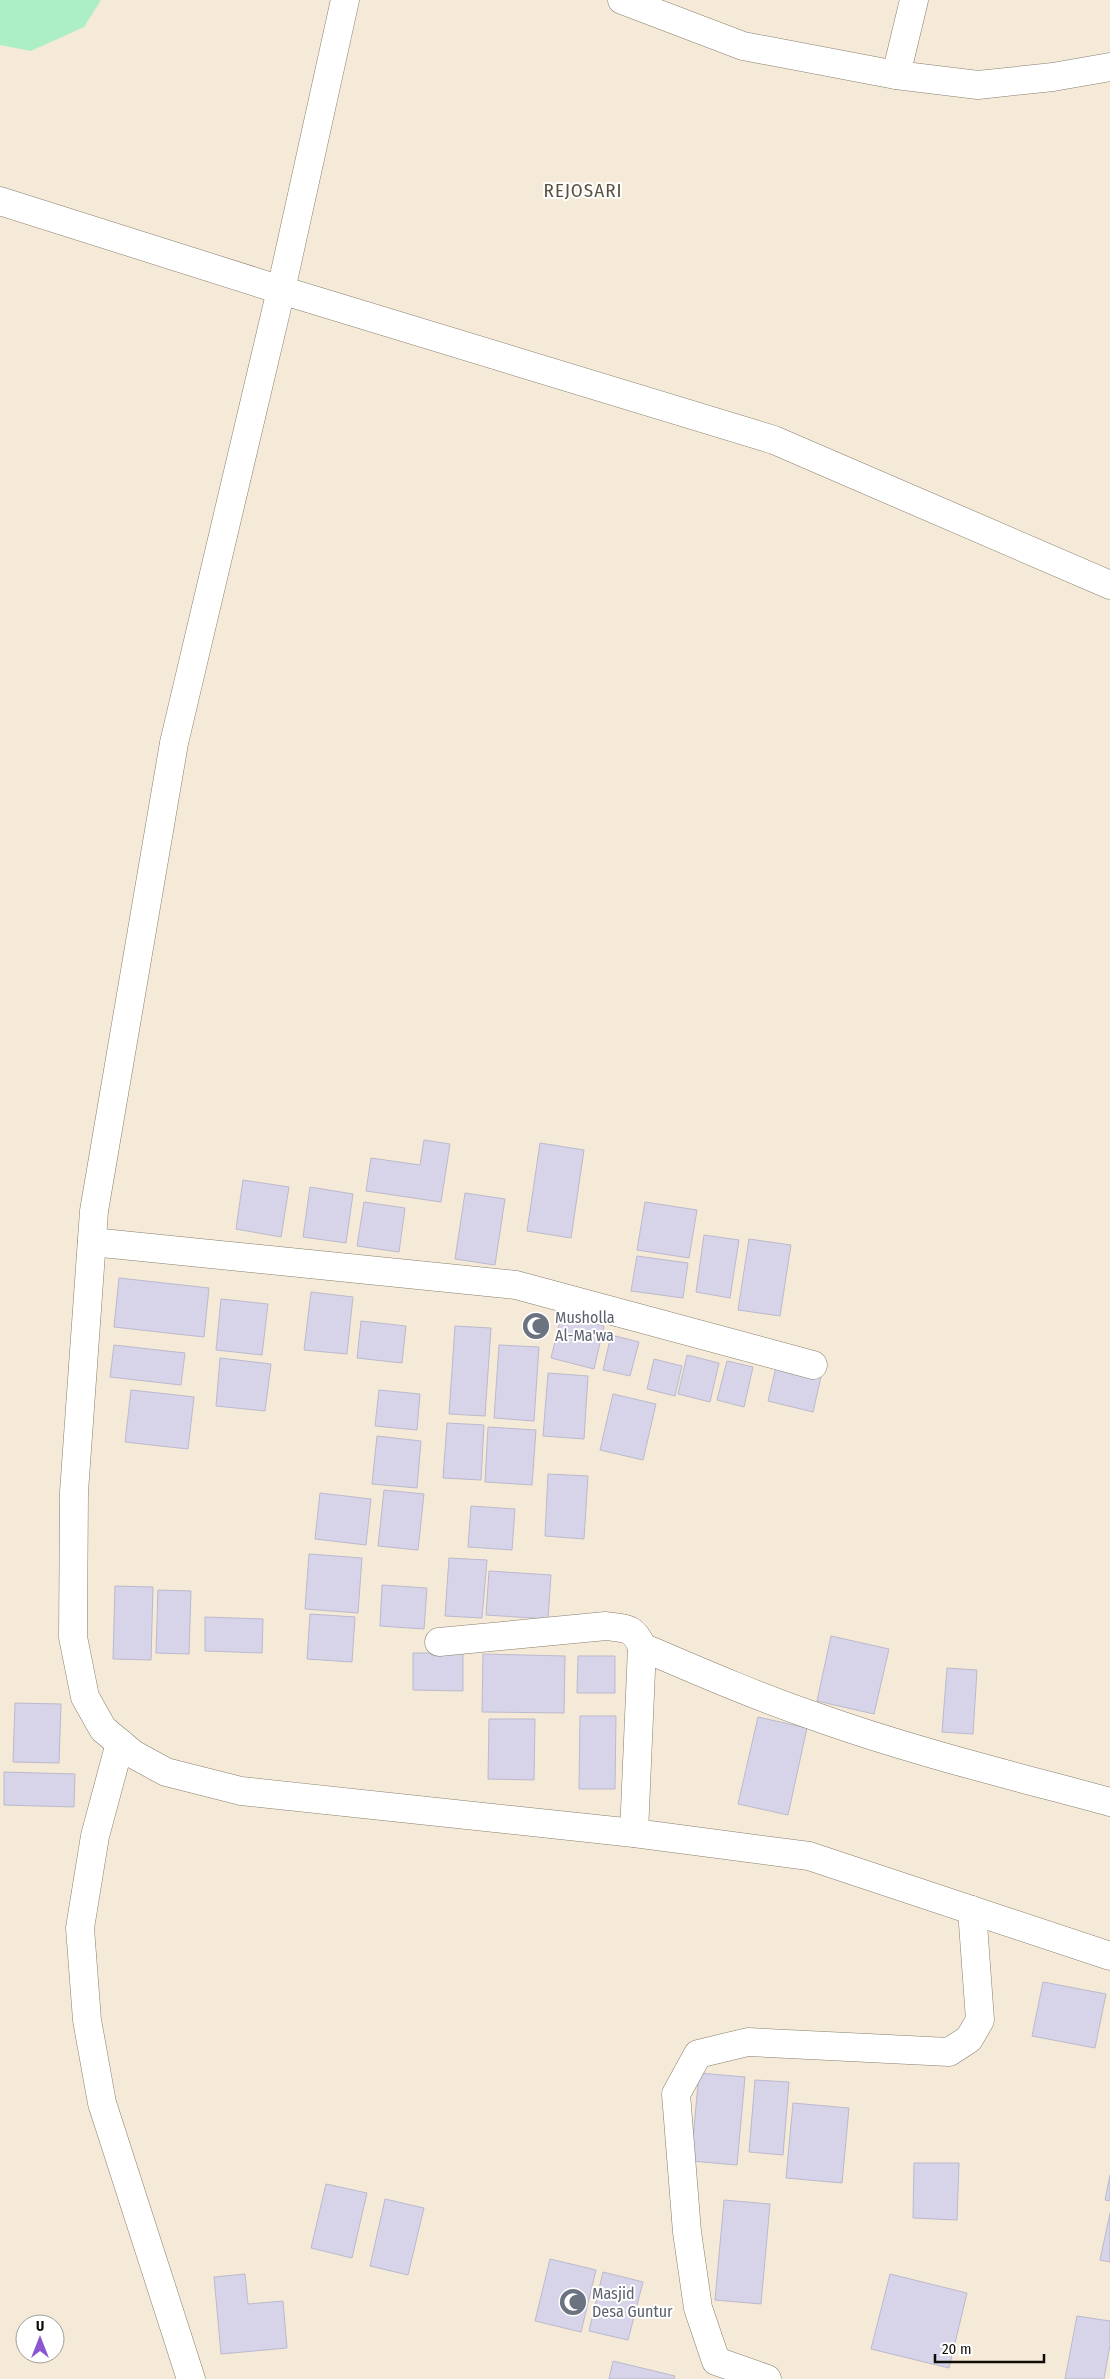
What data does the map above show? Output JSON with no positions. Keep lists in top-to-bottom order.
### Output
{
  "districts": ["REJOSARI"],
  "places": {
    "mosque": ["Musholla Al-Ma'wa", "Masjid Desa Guntur"]
  },
  "scale_bar": "20 m",
  "north": "top"
}
